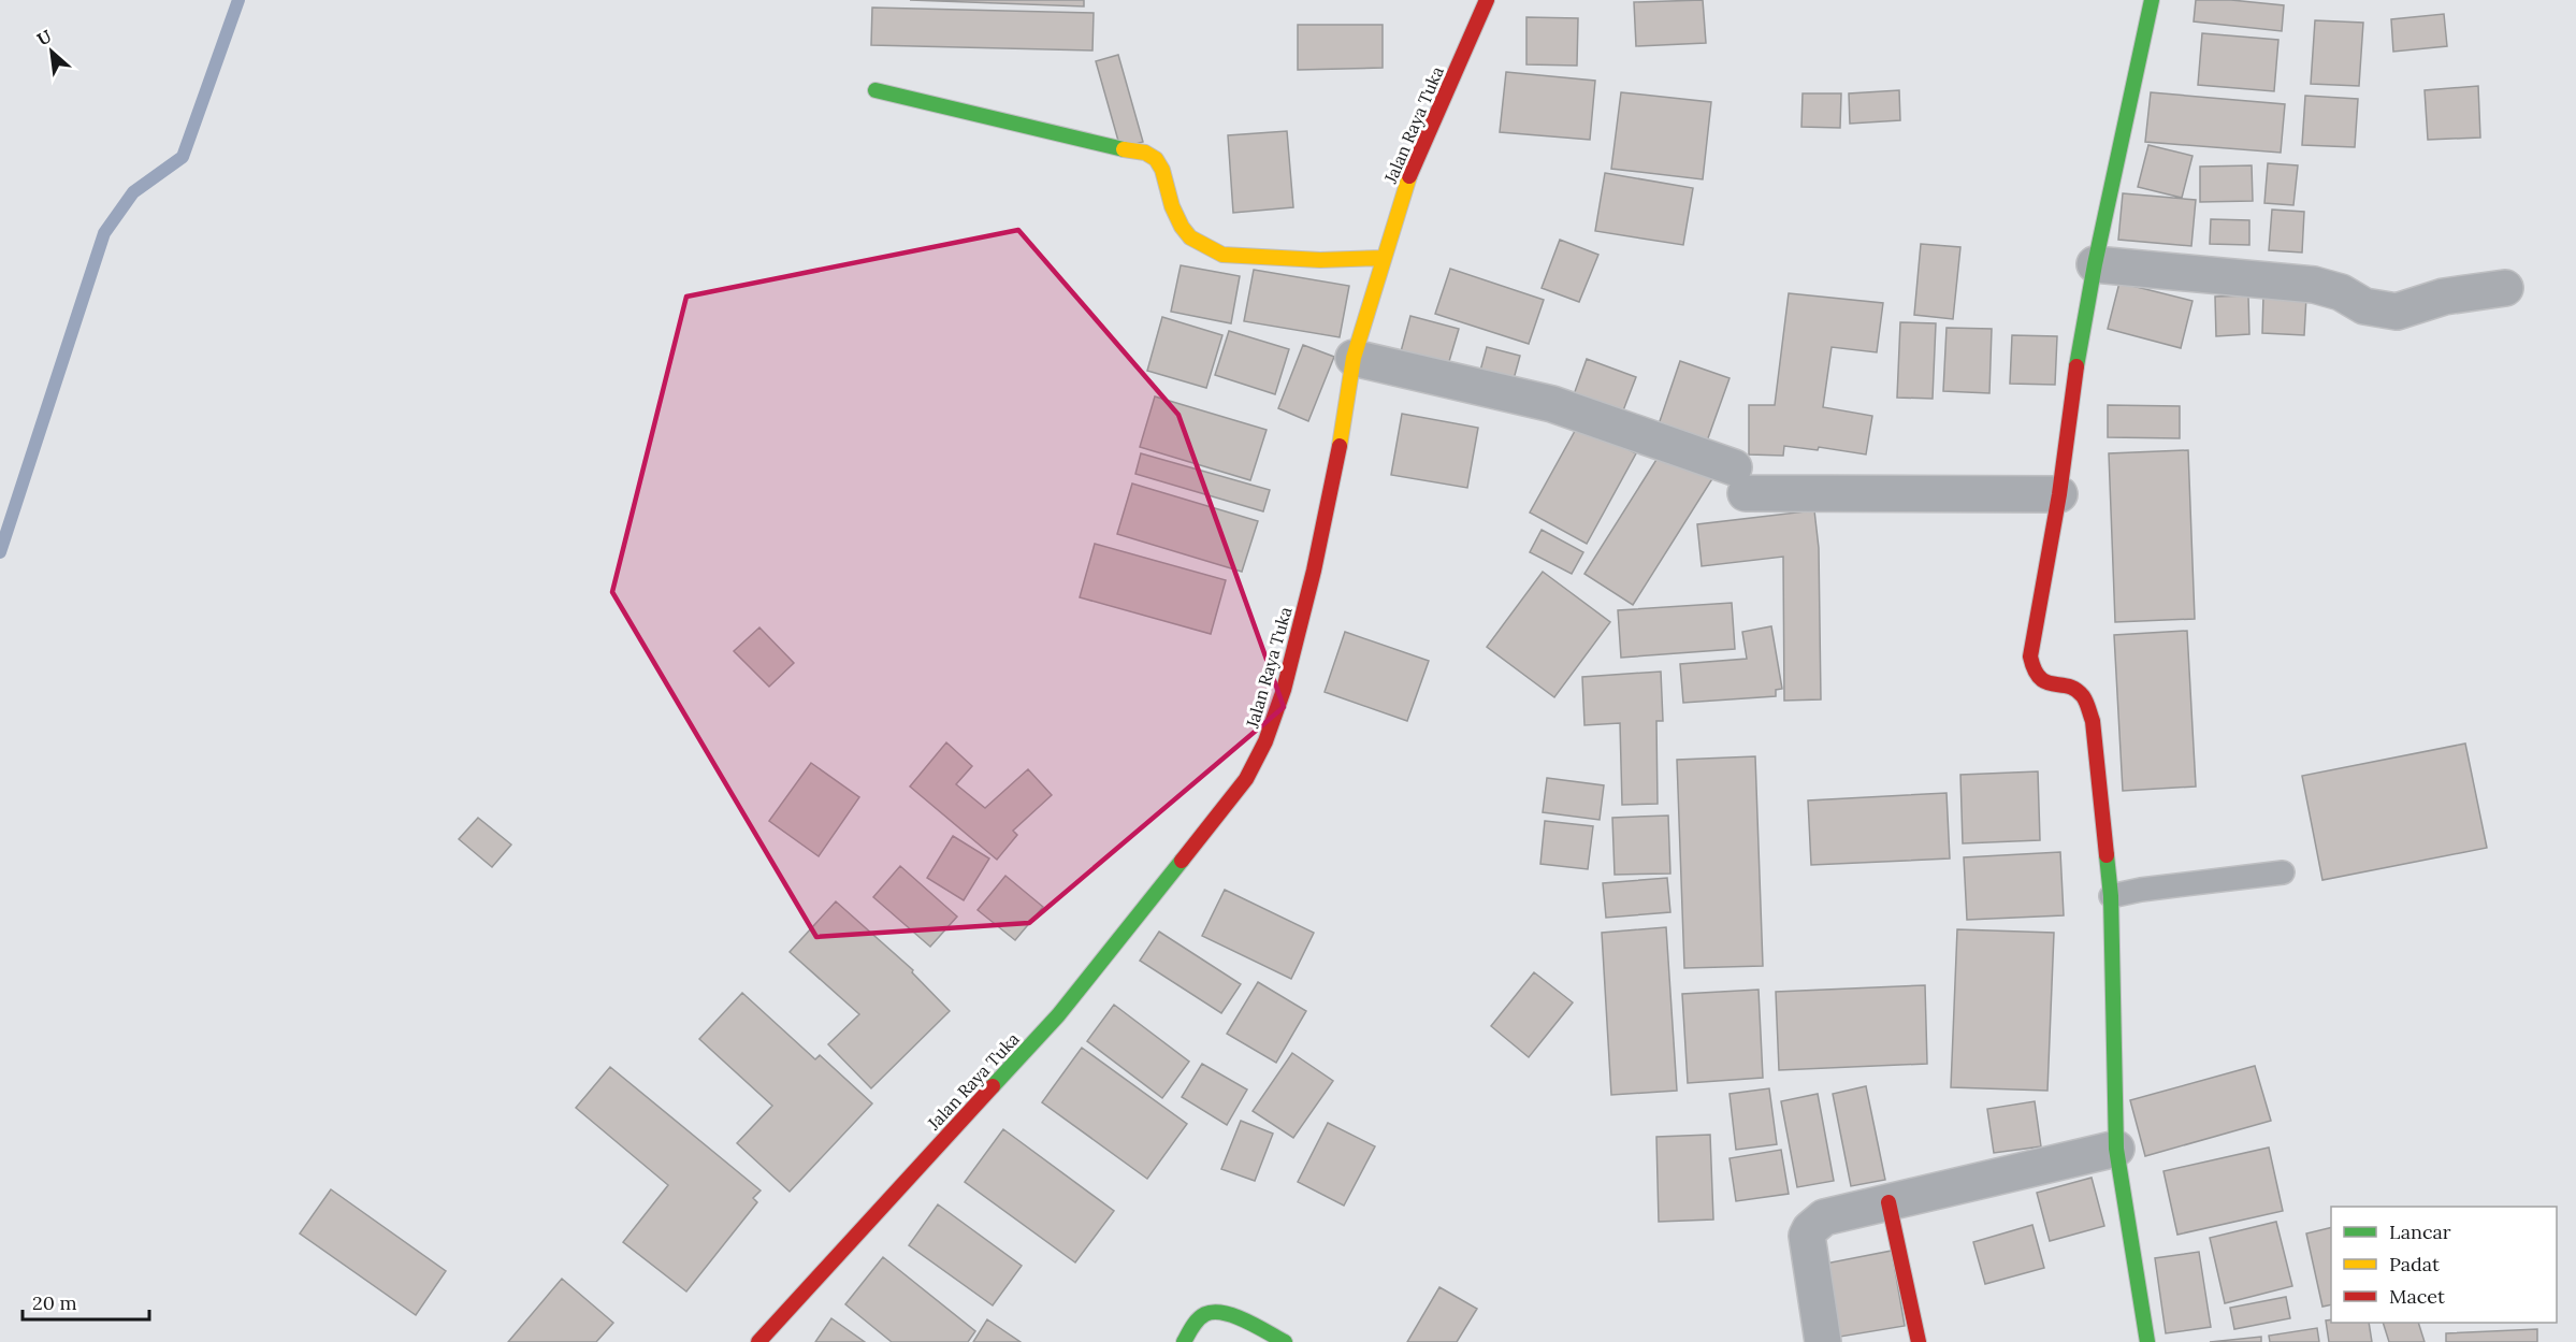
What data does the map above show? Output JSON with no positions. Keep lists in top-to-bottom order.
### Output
{
  "streets": {
    "street": ["Jalan Raya Tuka"]
  },
  "legend": ["Lancar", "Padat", "Macet"],
  "scale_bar": "20 m",
  "north": "top left"
}
